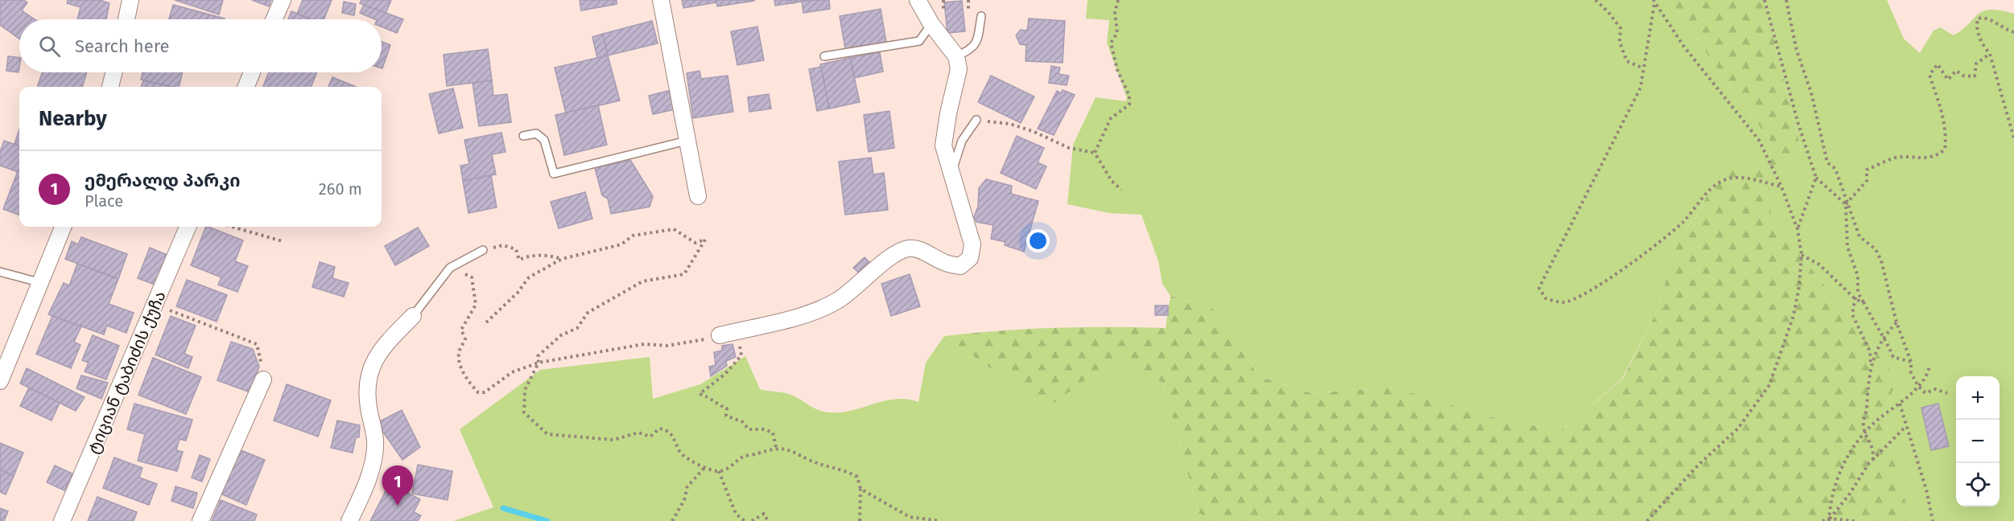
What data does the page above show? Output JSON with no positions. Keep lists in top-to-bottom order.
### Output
{
  "streets": {
    "street": ["ტიციან ტაბიძის ქუჩა"]
  },
  "page": {
    "search": "Search here",
    "heading": "Nearby",
    "list": [
      {
        "mark": "1",
        "name": "ემერალდ პარკი",
        "note": "Place",
        "value": "260 m"
      }
    ],
    "map_buttons": ["+", "−"],
    "pins": "1"
  }
}
